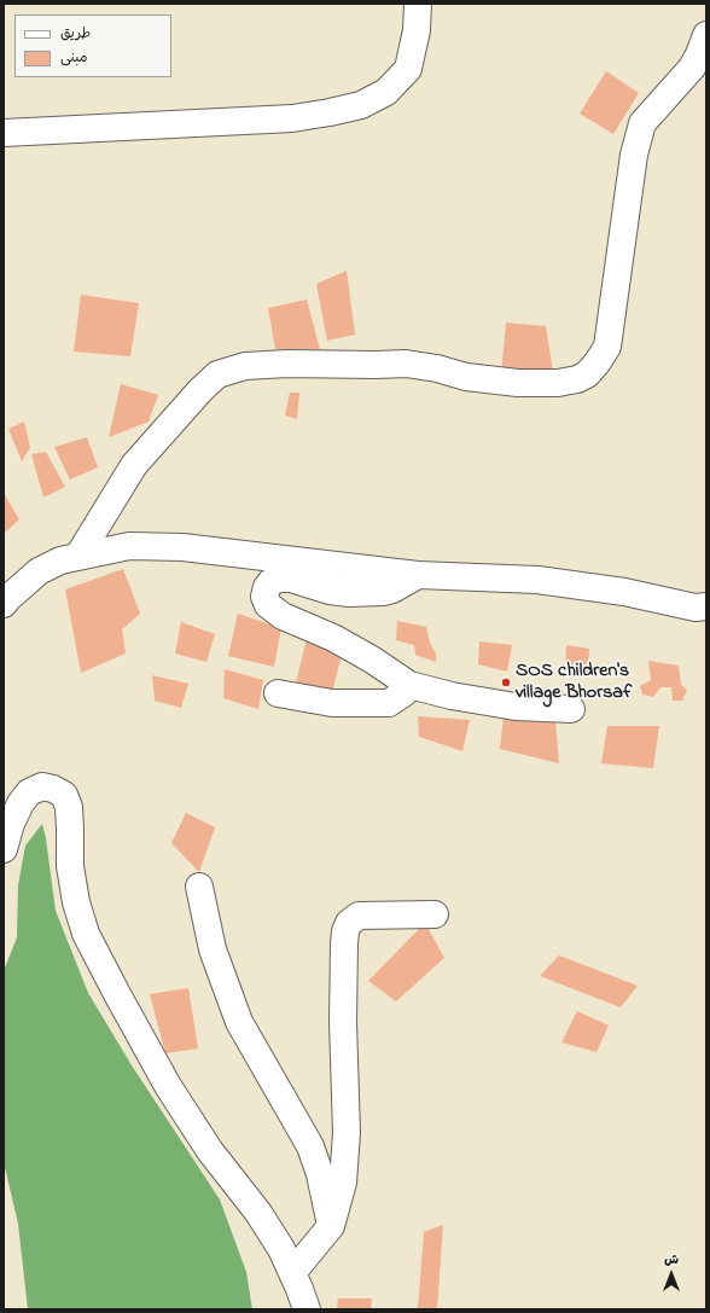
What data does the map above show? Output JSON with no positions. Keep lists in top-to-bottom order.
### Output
{
  "places": ["SOS children's village Bhorsaf"],
  "legend": ["طريق", "مبنى"],
  "north": "top"
}
